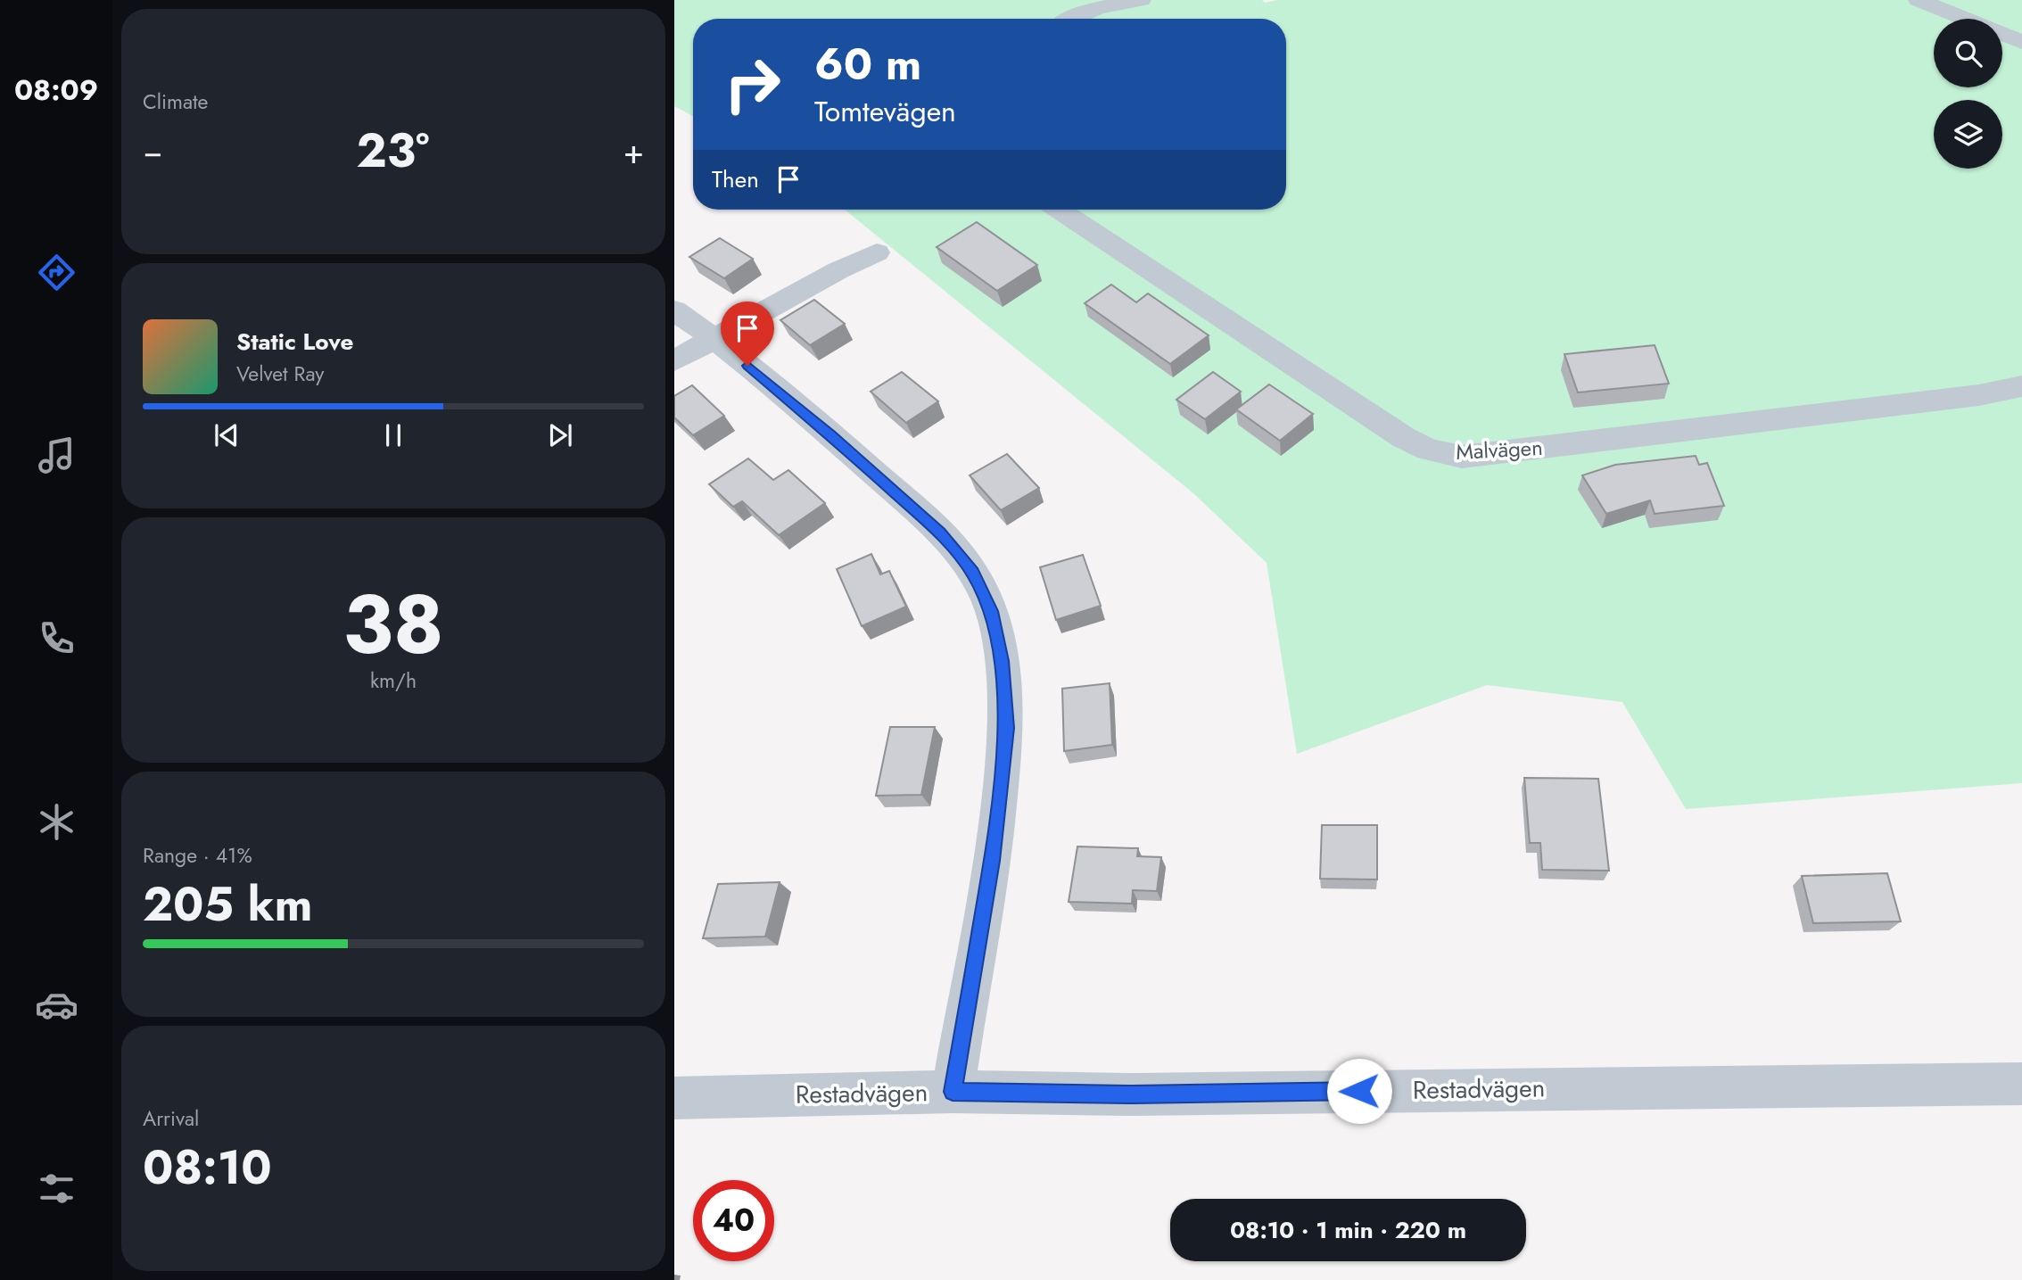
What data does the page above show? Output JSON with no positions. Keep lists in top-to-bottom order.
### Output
{
  "streets": {
    "street": ["Malvägen", "Restadvägen"]
  },
  "page": {
    "tabs": "08:09",
    "tile": [
      "Climate",
      ["38", "km/h"],
      ["Range · 41%", "205 km"],
      ["Arrival", "08:10"]
    ],
    "turn": ["60 m", "Tomtevägen"],
    "heat": ["−", "23°", "+"],
    "then": "Then",
    "song": ["Static Love", "Velvet Ray"],
    "limit": "40",
    "trip": "08:10 · 1 min · 220 m"
  }
}
